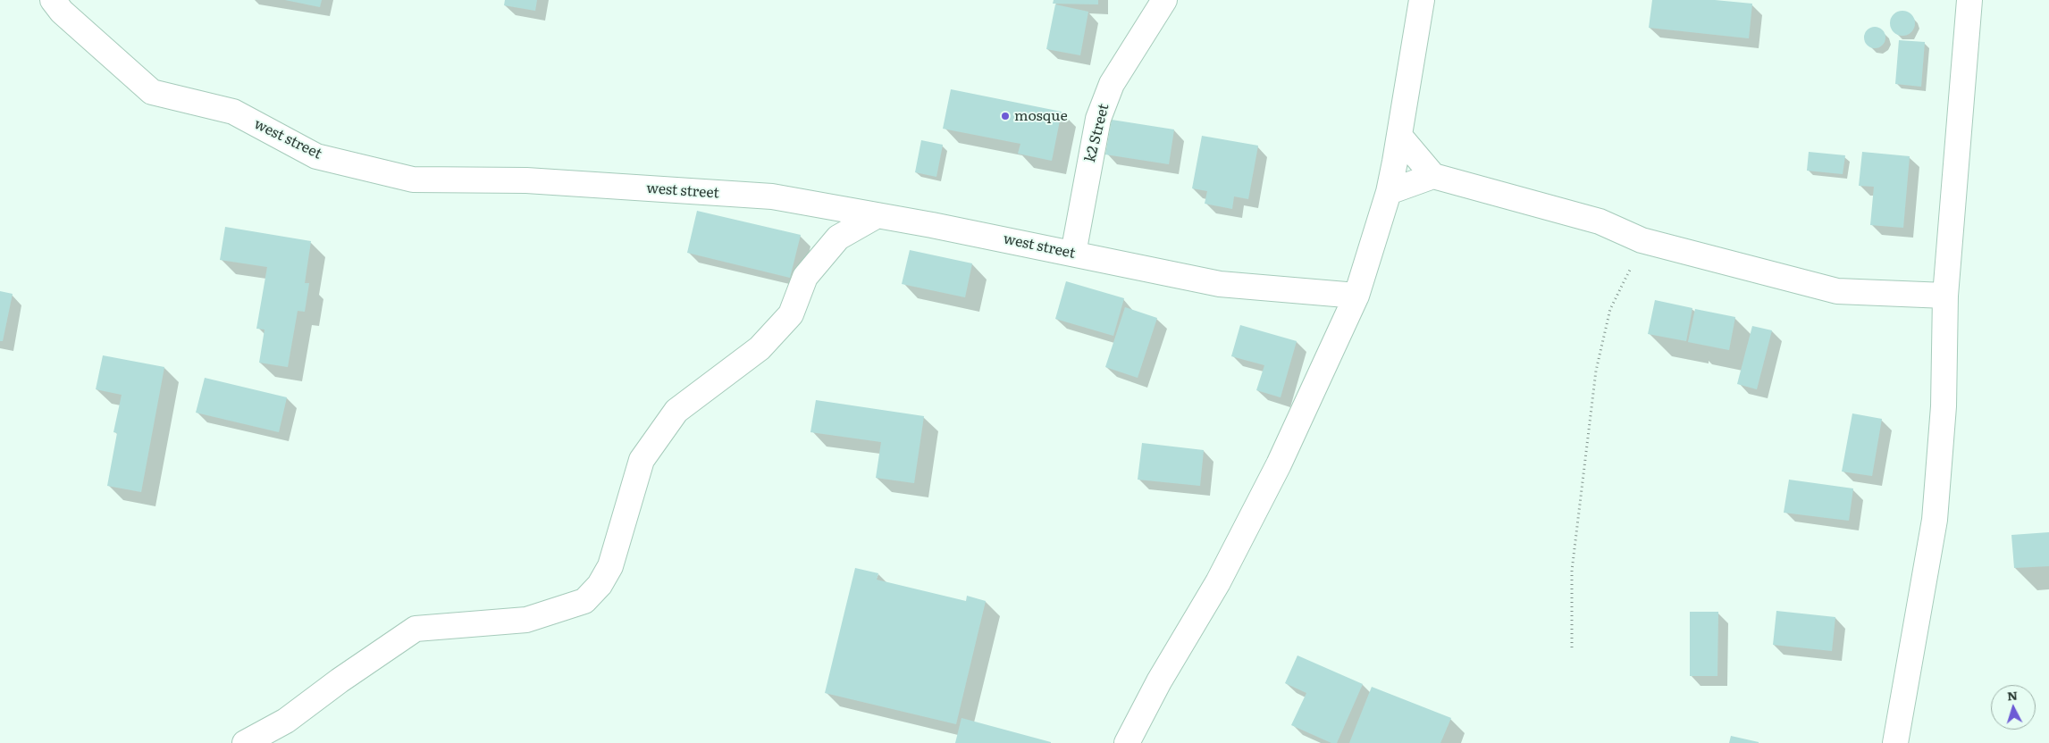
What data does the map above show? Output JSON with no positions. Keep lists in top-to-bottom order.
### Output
{
  "streets": {
    "street": ["k2 Street", "west street"]
  },
  "crossings": [
    ["k2 Street", "west street"]
  ],
  "places": ["mosque"],
  "north": "top"
}
